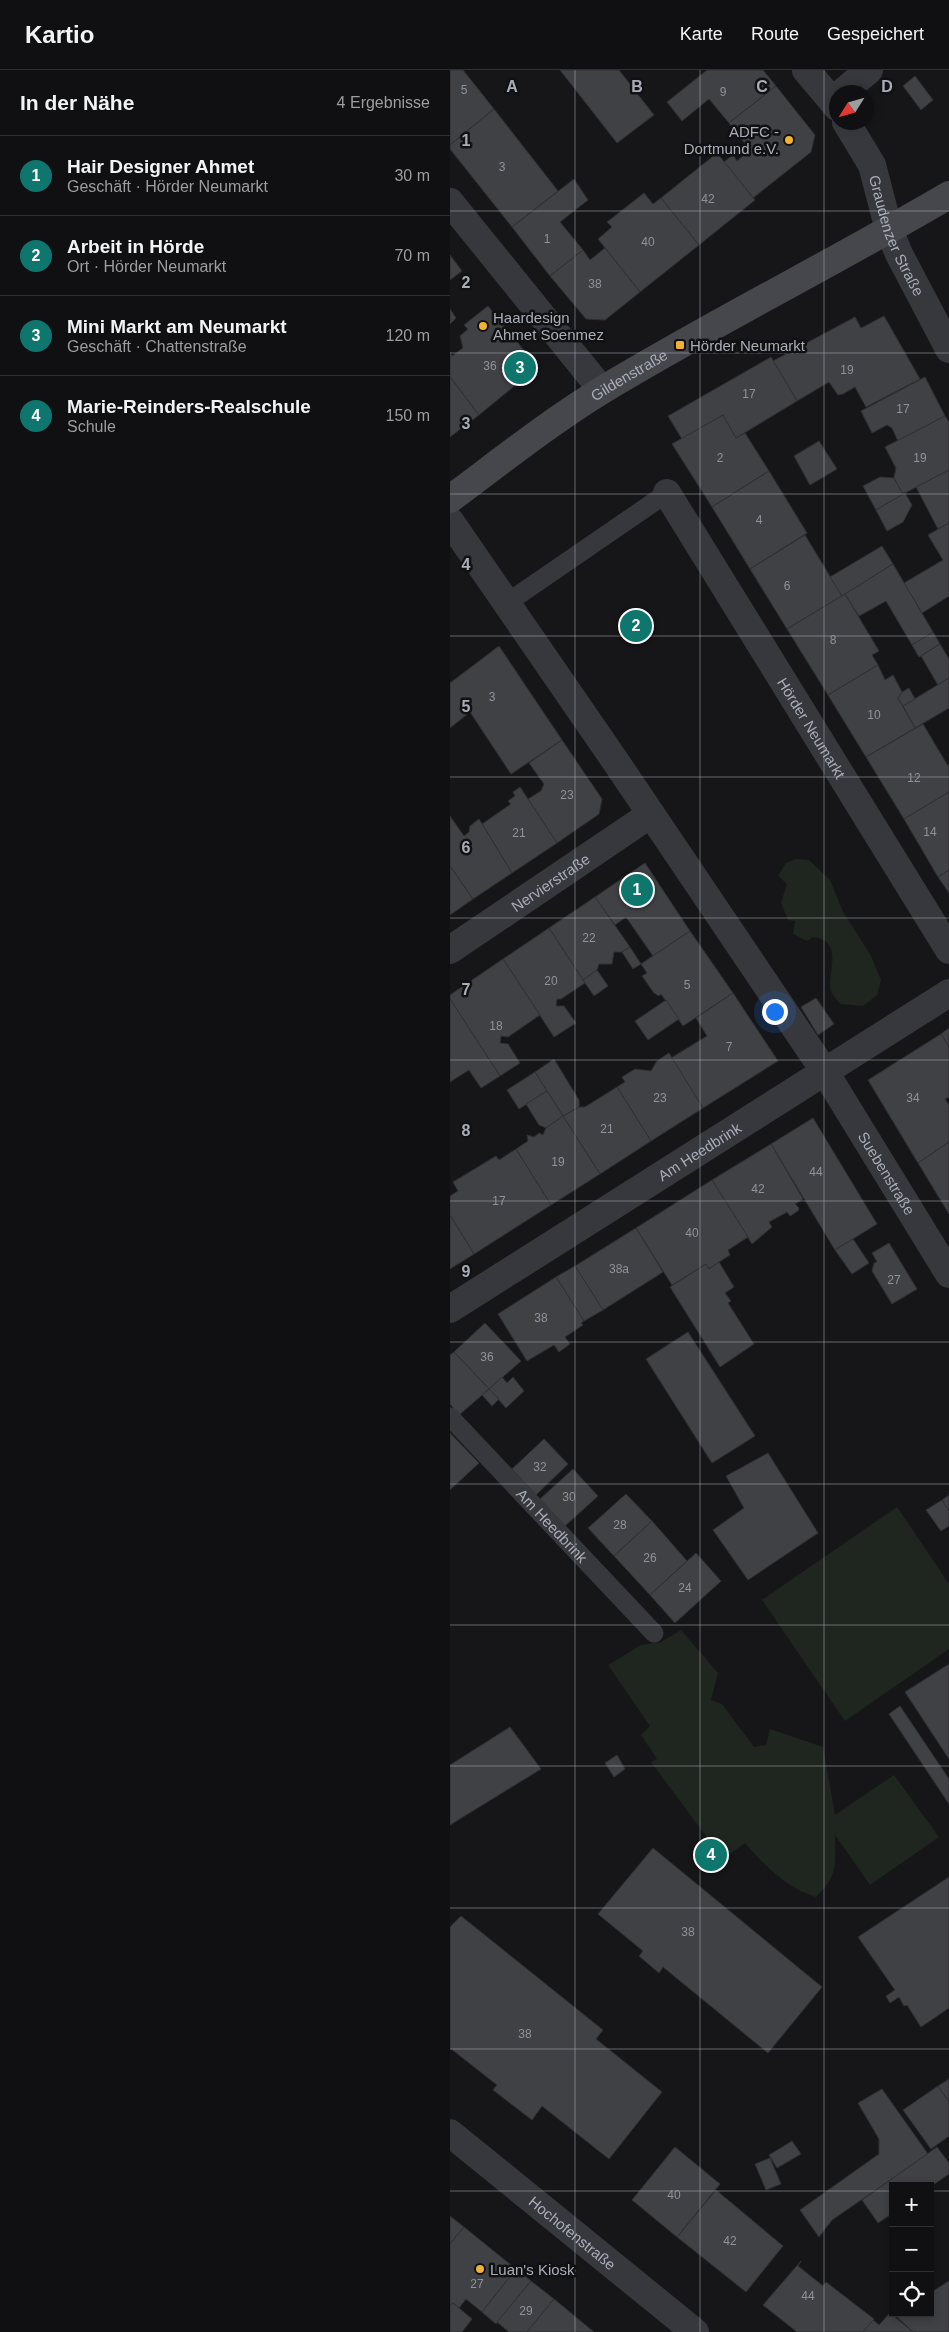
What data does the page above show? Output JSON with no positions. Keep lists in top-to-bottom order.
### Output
{
  "streets": {
    "main road": ["Gildenstraße"],
    "street": [
      "Graudenzer Straße",
      "Hörder Neumarkt",
      "Nervierstraße",
      "Am Heedbrink",
      "Suebenstraße",
      "Hochofenstraße"
    ]
  },
  "crossings": [
    ["Graudenzer Straße", "Gildenstraße"],
    ["Am Heedbrink", "Suebenstraße"]
  ],
  "places": {
    "other": ["ADFC - Dortmund e.V.", "Haardesign Ahmet Soenmez", "Luan's Kiosk"],
    "transit": ["Hörder Neumarkt"]
  },
  "house_numbers": [
    "5",
    "9",
    "3",
    "42",
    "1",
    "40",
    "38",
    "36",
    "19",
    "17",
    "17",
    "2",
    "19",
    "4",
    "6",
    "8",
    "3",
    "10",
    "12",
    "23",
    "14",
    "21",
    "22",
    "20",
    "5",
    "18",
    "7",
    "23",
    "34",
    "21",
    "19",
    "44",
    "42",
    "17",
    "40",
    "38a",
    "27",
    "38",
    "36",
    "32",
    "30",
    "28",
    "26",
    "24",
    "38",
    "38",
    "40",
    "42",
    "27",
    "44",
    "29"
  ],
  "north": "bottom left",
  "page": {
    "header": "Kartio",
    "nav": ["Karte", "Route", "Gespeichert"],
    "heading": ["In der Nähe", "4 Ergebnisse"],
    "list": [
      {
        "mark": "1",
        "name": "Hair Designer Ahmet",
        "note": "Geschäft · Hörder Neumarkt",
        "value": "30 m"
      },
      {
        "mark": "2",
        "name": "Arbeit in Hörde",
        "note": "Ort · Hörder Neumarkt",
        "value": "70 m"
      },
      {
        "mark": "3",
        "name": "Mini Markt am Neumarkt",
        "note": "Geschäft · Chattenstraße",
        "value": "120 m"
      },
      {
        "mark": "4",
        "name": "Marie-Reinders-Realschule",
        "note": "Schule",
        "value": "150 m"
      }
    ],
    "pins": [
      "3",
      "2",
      "1",
      "4"
    ],
    "map_buttons": ["+", "−"]
  },
  "grid": {
    "columns": [
      "A",
      "B",
      "C",
      "D"
    ],
    "rows": [
      "1",
      "2",
      "3",
      "4",
      "5",
      "6",
      "7",
      "8",
      "9"
    ]
  }
}
